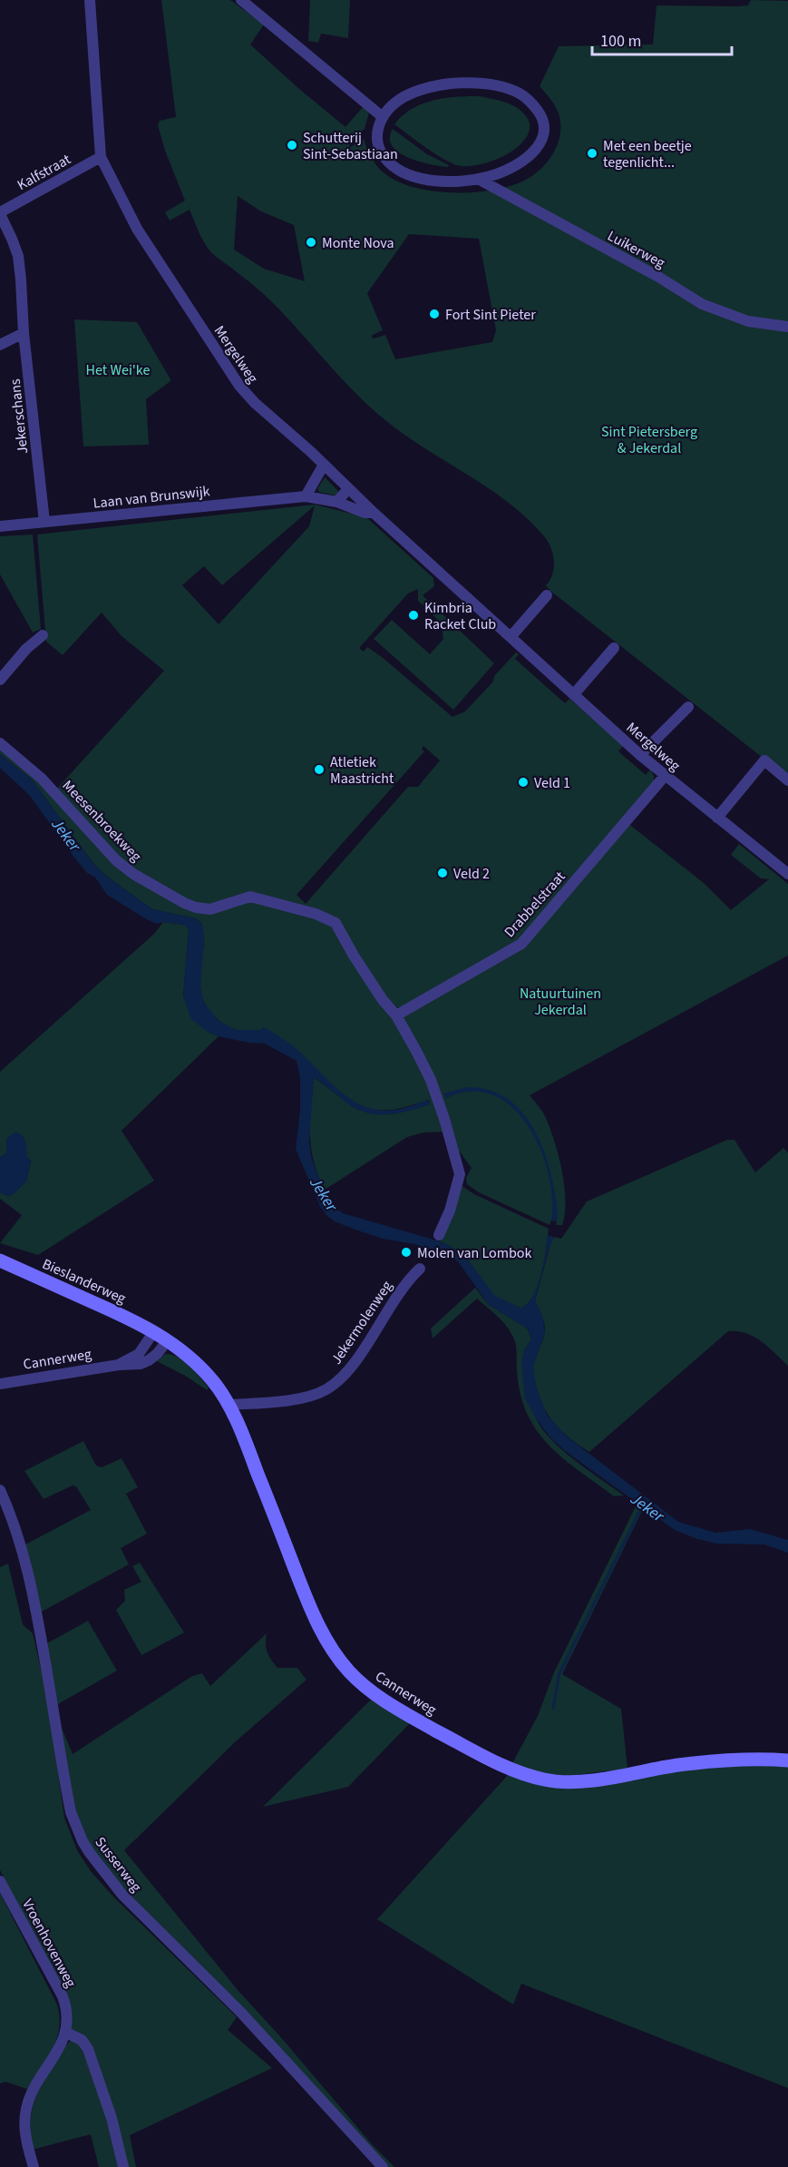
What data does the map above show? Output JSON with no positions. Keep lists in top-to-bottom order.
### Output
{
  "streets": {
    "main road": ["Bieslanderweg", "Cannerweg"],
    "street": [
      "Kalfstraat",
      "Luikerweg",
      "Mergelweg",
      "Jekerschans",
      "Laan van Brunswijk",
      "Meesenbroekweg",
      "Drabbelstraat",
      "Jekermolenweg",
      "Susserweg",
      "Vroenhovenweg"
    ]
  },
  "crossings": [
    ["Kalfstraat", "Mergelweg"],
    ["Kalfstraat", "Jekerschans"],
    ["Mergelweg", "Laan van Brunswijk"],
    ["Mergelweg", "Drabbelstraat"],
    ["Jekerschans", "Laan van Brunswijk"],
    ["Meesenbroekweg", "Drabbelstraat"],
    ["Bieslanderweg", "Cannerweg"],
    ["Jekermolenweg", "Cannerweg"]
  ],
  "water": ["Jeker"],
  "parks": ["Het Wei'ke", "Sint Pietersberg & Jekerdal", "Natuurtuinen Jekerdal"],
  "places": [
    "Schutterij Sint-Sebastiaan",
    "Met een beetje tegenlicht...",
    "Monte Nova",
    "Fort Sint Pieter",
    "Kimbria Racket Club",
    "Atletiek Maastricht",
    "Veld 1",
    "Veld 2",
    "Molen van Lombok"
  ],
  "scale_bar": "100 m"
}
